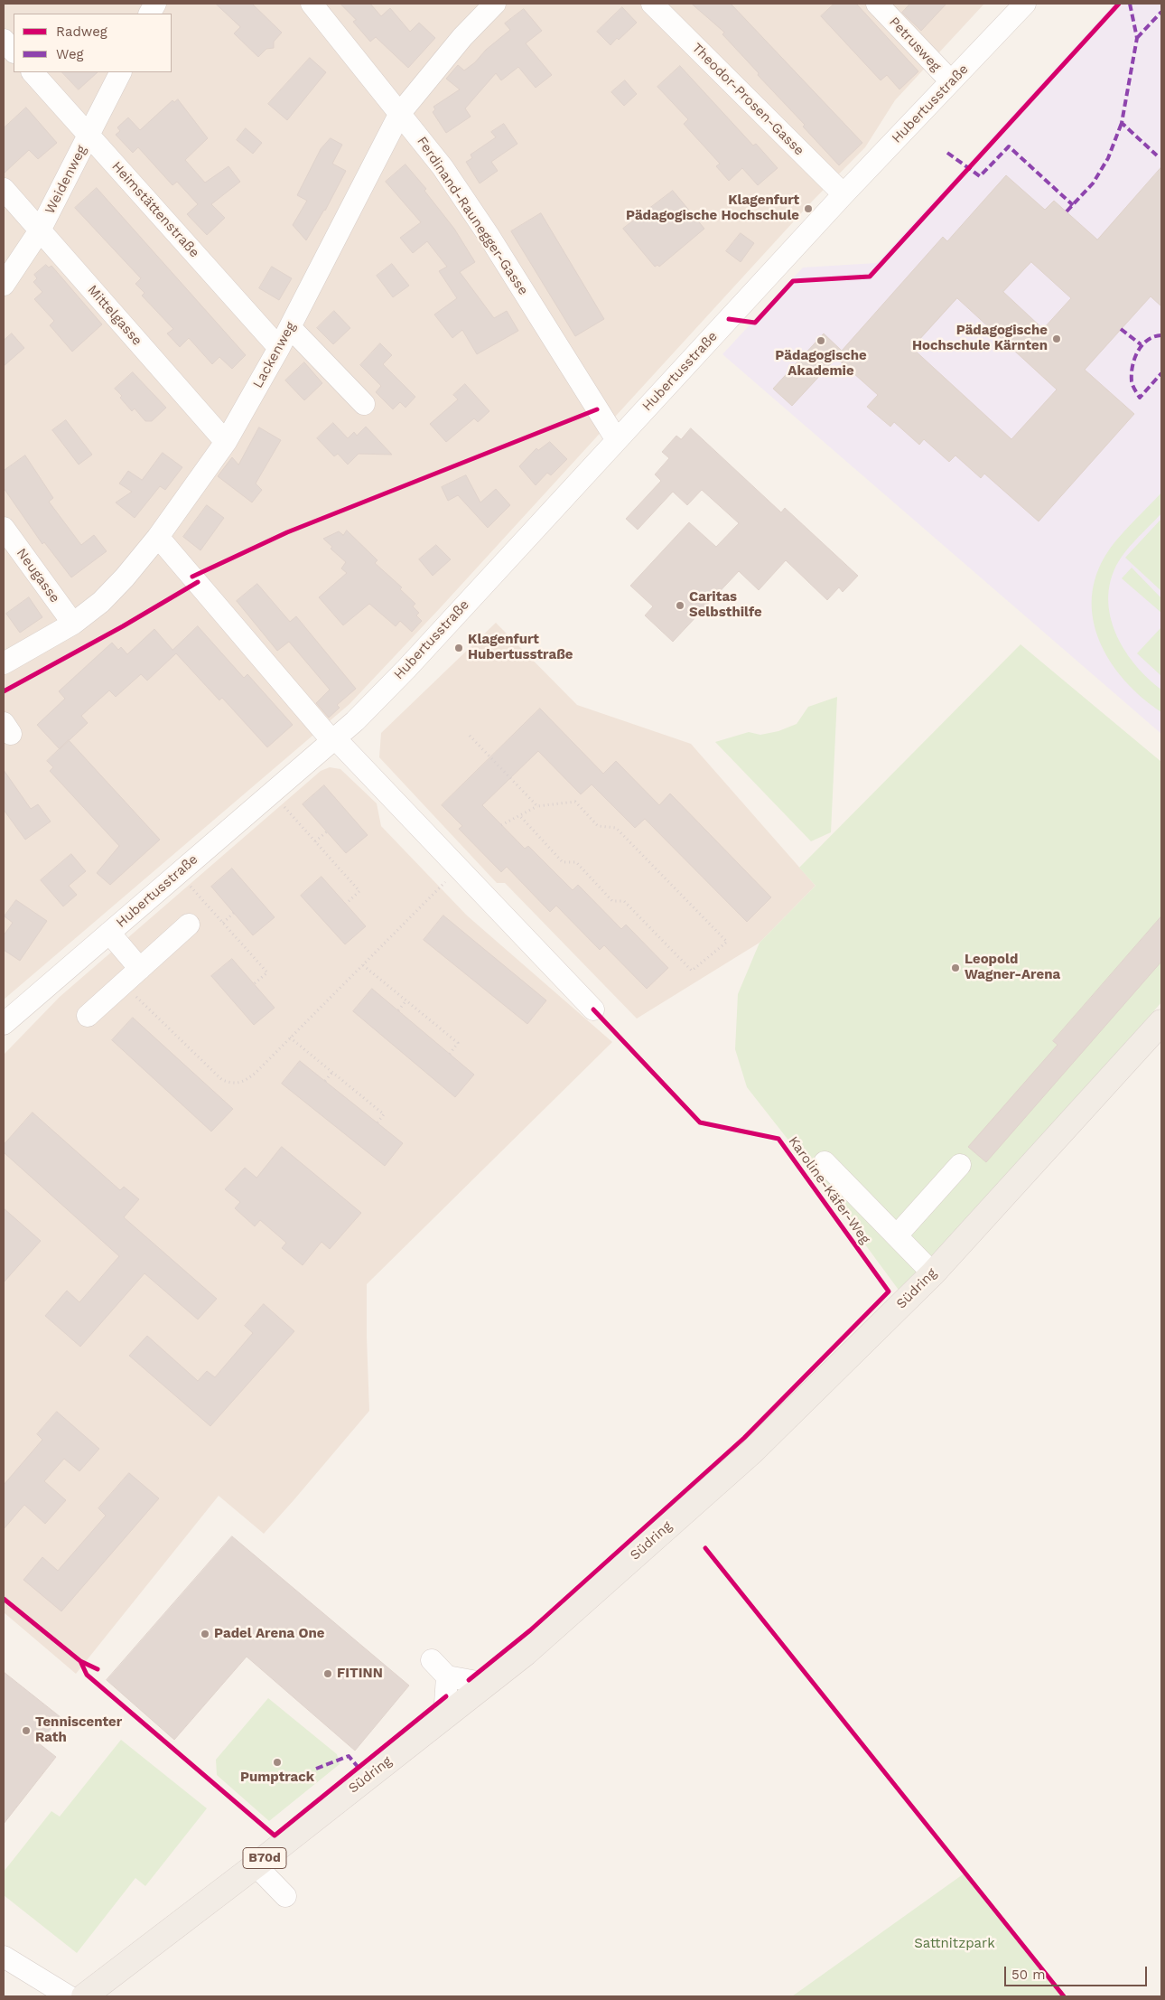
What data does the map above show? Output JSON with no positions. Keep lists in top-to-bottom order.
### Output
{
  "streets": {
    "main road": ["Südring", "B70d"],
    "street": [
      "Petrusweg",
      "Theodor-Prosen-Gasse",
      "Hubertusstraße",
      "Weidenweg",
      "Heimstättenstraße",
      "Ferdinand-Raunegger-Gasse",
      "Mittelgasse",
      "Lackenweg",
      "Neugasse"
    ],
    "cycle path": ["Karoline-Käfer-Weg"]
  },
  "crossings": [
    ["Petrusweg", "Hubertusstraße"],
    ["Theodor-Prosen-Gasse", "Hubertusstraße"],
    ["Hubertusstraße", "Ferdinand-Raunegger-Gasse"],
    ["Weidenweg", "Heimstättenstraße"],
    ["Weidenweg", "Mittelgasse"],
    ["Heimstättenstraße", "Lackenweg"],
    ["Ferdinand-Raunegger-Gasse", "Lackenweg"],
    ["Mittelgasse", "Lackenweg"],
    ["Lackenweg", "Neugasse"]
  ],
  "parks": ["Sattnitzpark"],
  "places": [
    "Klagenfurt Pädagogische Hochschule",
    "Pädagogische Hochschule Kärnten",
    "Pädagogische Akademie",
    "Caritas Selbsthilfe",
    "Klagenfurt Hubertusstraße",
    "Leopold Wagner-Arena",
    "Padel Arena One",
    "FITINN",
    "Tenniscenter Rath",
    "Pumptrack"
  ],
  "legend": ["Radweg", "Weg"],
  "scale_bar": "50 m"
}
